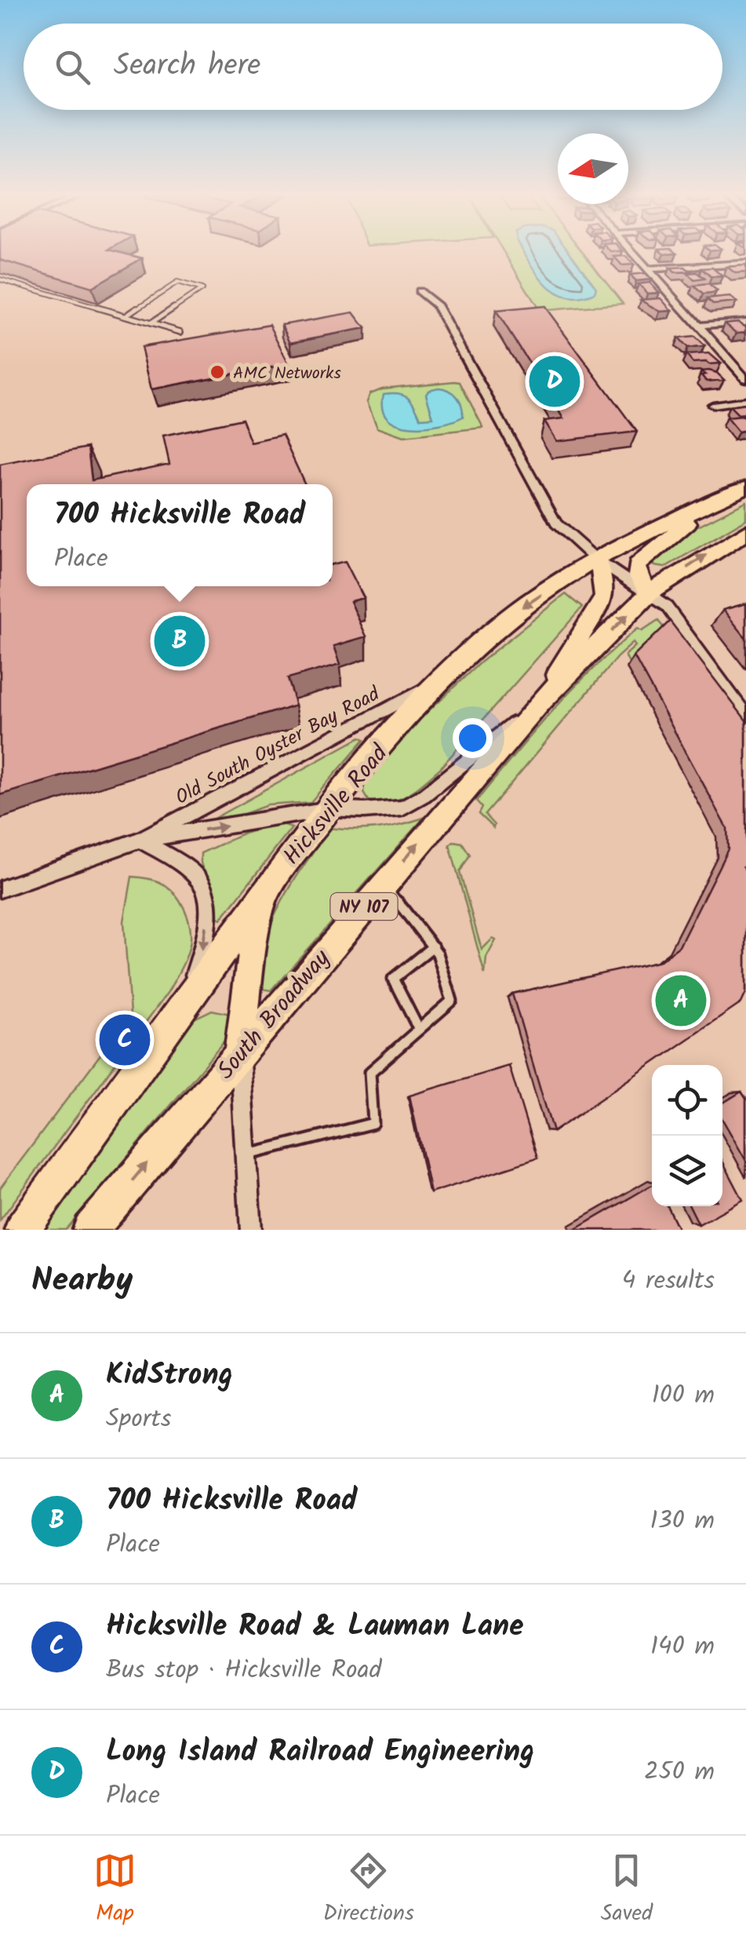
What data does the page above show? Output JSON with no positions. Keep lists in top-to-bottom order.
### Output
{
  "streets": {
    "main road": ["Hicksville Road", "NY 107", "South Broadway"],
    "street": ["Old South Oyster Bay Road"]
  },
  "crossings": [
    ["Old South Oyster Bay Road", "Hicksville Road"],
    ["Old South Oyster Bay Road", "South Broadway"],
    ["NY 107", "South Broadway"]
  ],
  "one_way": ["South Broadway"],
  "places": ["AMC Networks"],
  "north": "left",
  "page": {
    "search": "Search here",
    "pins": [
      "D",
      "B",
      "A",
      "C"
    ],
    "popup": ["700 Hicksville Road", "Place"],
    "heading": ["Nearby", "4 results"],
    "list": [
      {
        "mark": "A",
        "name": "KidStrong",
        "note": "Sports",
        "value": "100 m"
      },
      {
        "mark": "B",
        "name": "700 Hicksville Road",
        "note": "Place",
        "value": "130 m"
      },
      {
        "mark": "C",
        "name": "Hicksville Road & Lauman Lane",
        "note": "Bus stop · Hicksville Road",
        "value": "140 m"
      },
      {
        "mark": "D",
        "name": "Long Island Railroad Engineering",
        "note": "Place",
        "value": "250 m"
      }
    ],
    "nav": ["Map", "Directions", "Saved"]
  }
}
